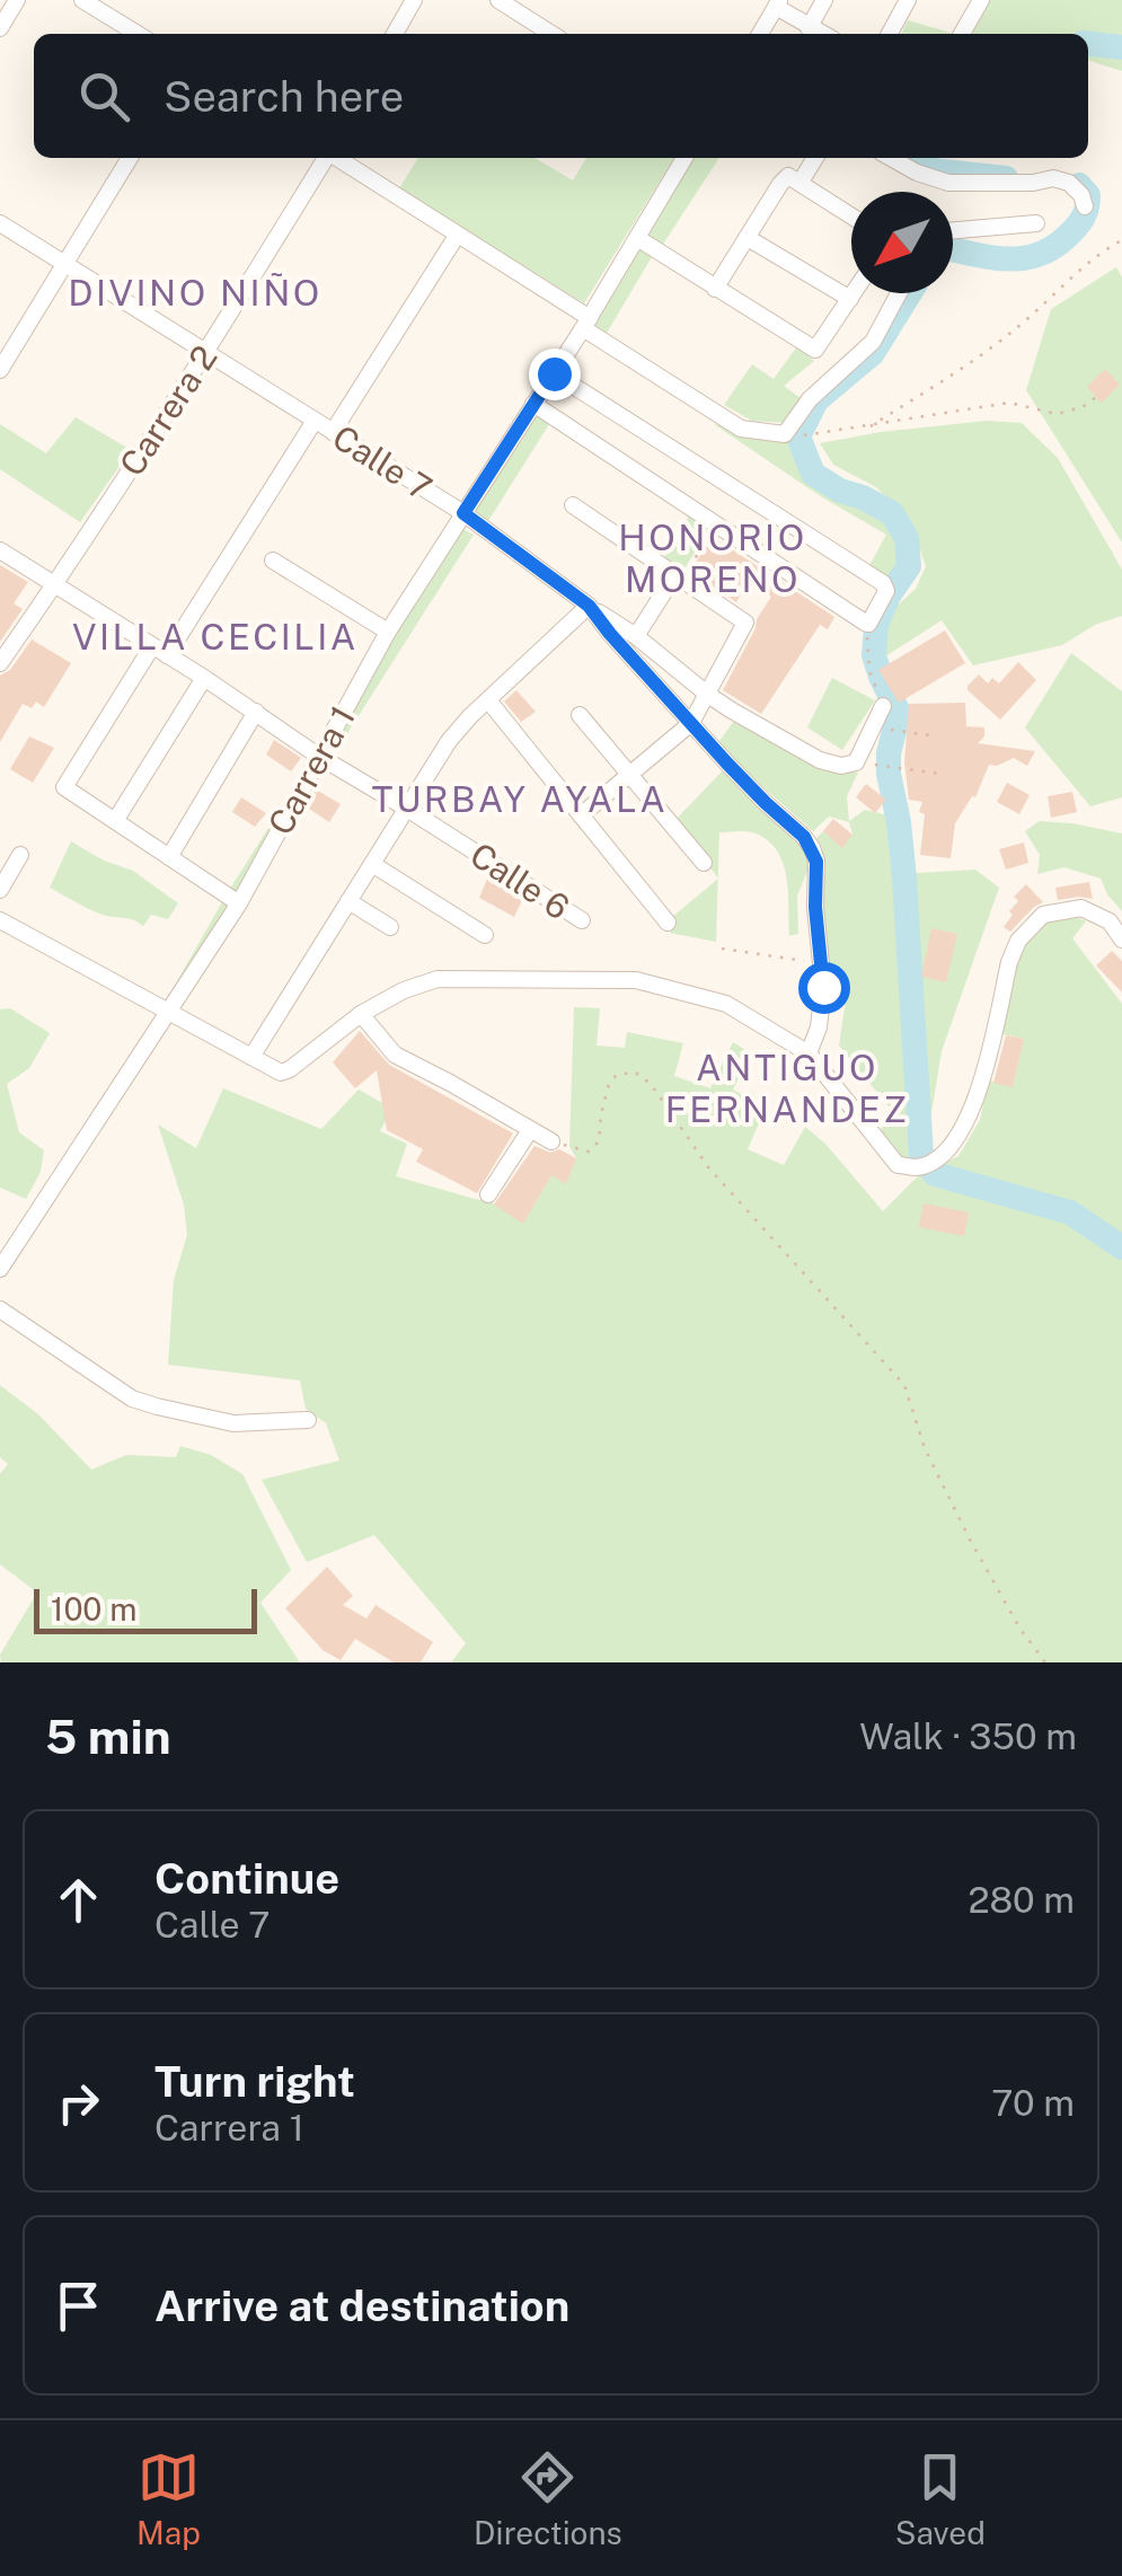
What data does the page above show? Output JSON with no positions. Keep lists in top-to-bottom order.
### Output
{
  "streets": {
    "street": [
      "Carrera 2",
      "Calle 7",
      "Carrera 1",
      "Calle 6"
    ]
  },
  "crossings": [
    ["Carrera 2", "Calle 7"],
    ["Carrera 2", "Calle 6"],
    ["Calle 7", "Carrera 1"],
    ["Carrera 1", "Calle 6"]
  ],
  "districts": [
    "DIVINO NIÑO",
    "HONORIO MORENO",
    "VILLA CECILIA",
    "TURBAY AYALA",
    "ANTIGUO FERNANDEZ"
  ],
  "scale_bar": "100 m",
  "north": "bottom left",
  "page": {
    "search": "Search here",
    "scale": "100 m",
    "heading": ["5 min", "Walk · 350 m"],
    "list": [
      ["Continue", "Calle 7", "280 m"],
      ["Turn right", "Carrera 1", "70 m"],
      "Arrive at destination"
    ],
    "nav": ["Map", "Directions", "Saved"]
  }
}
